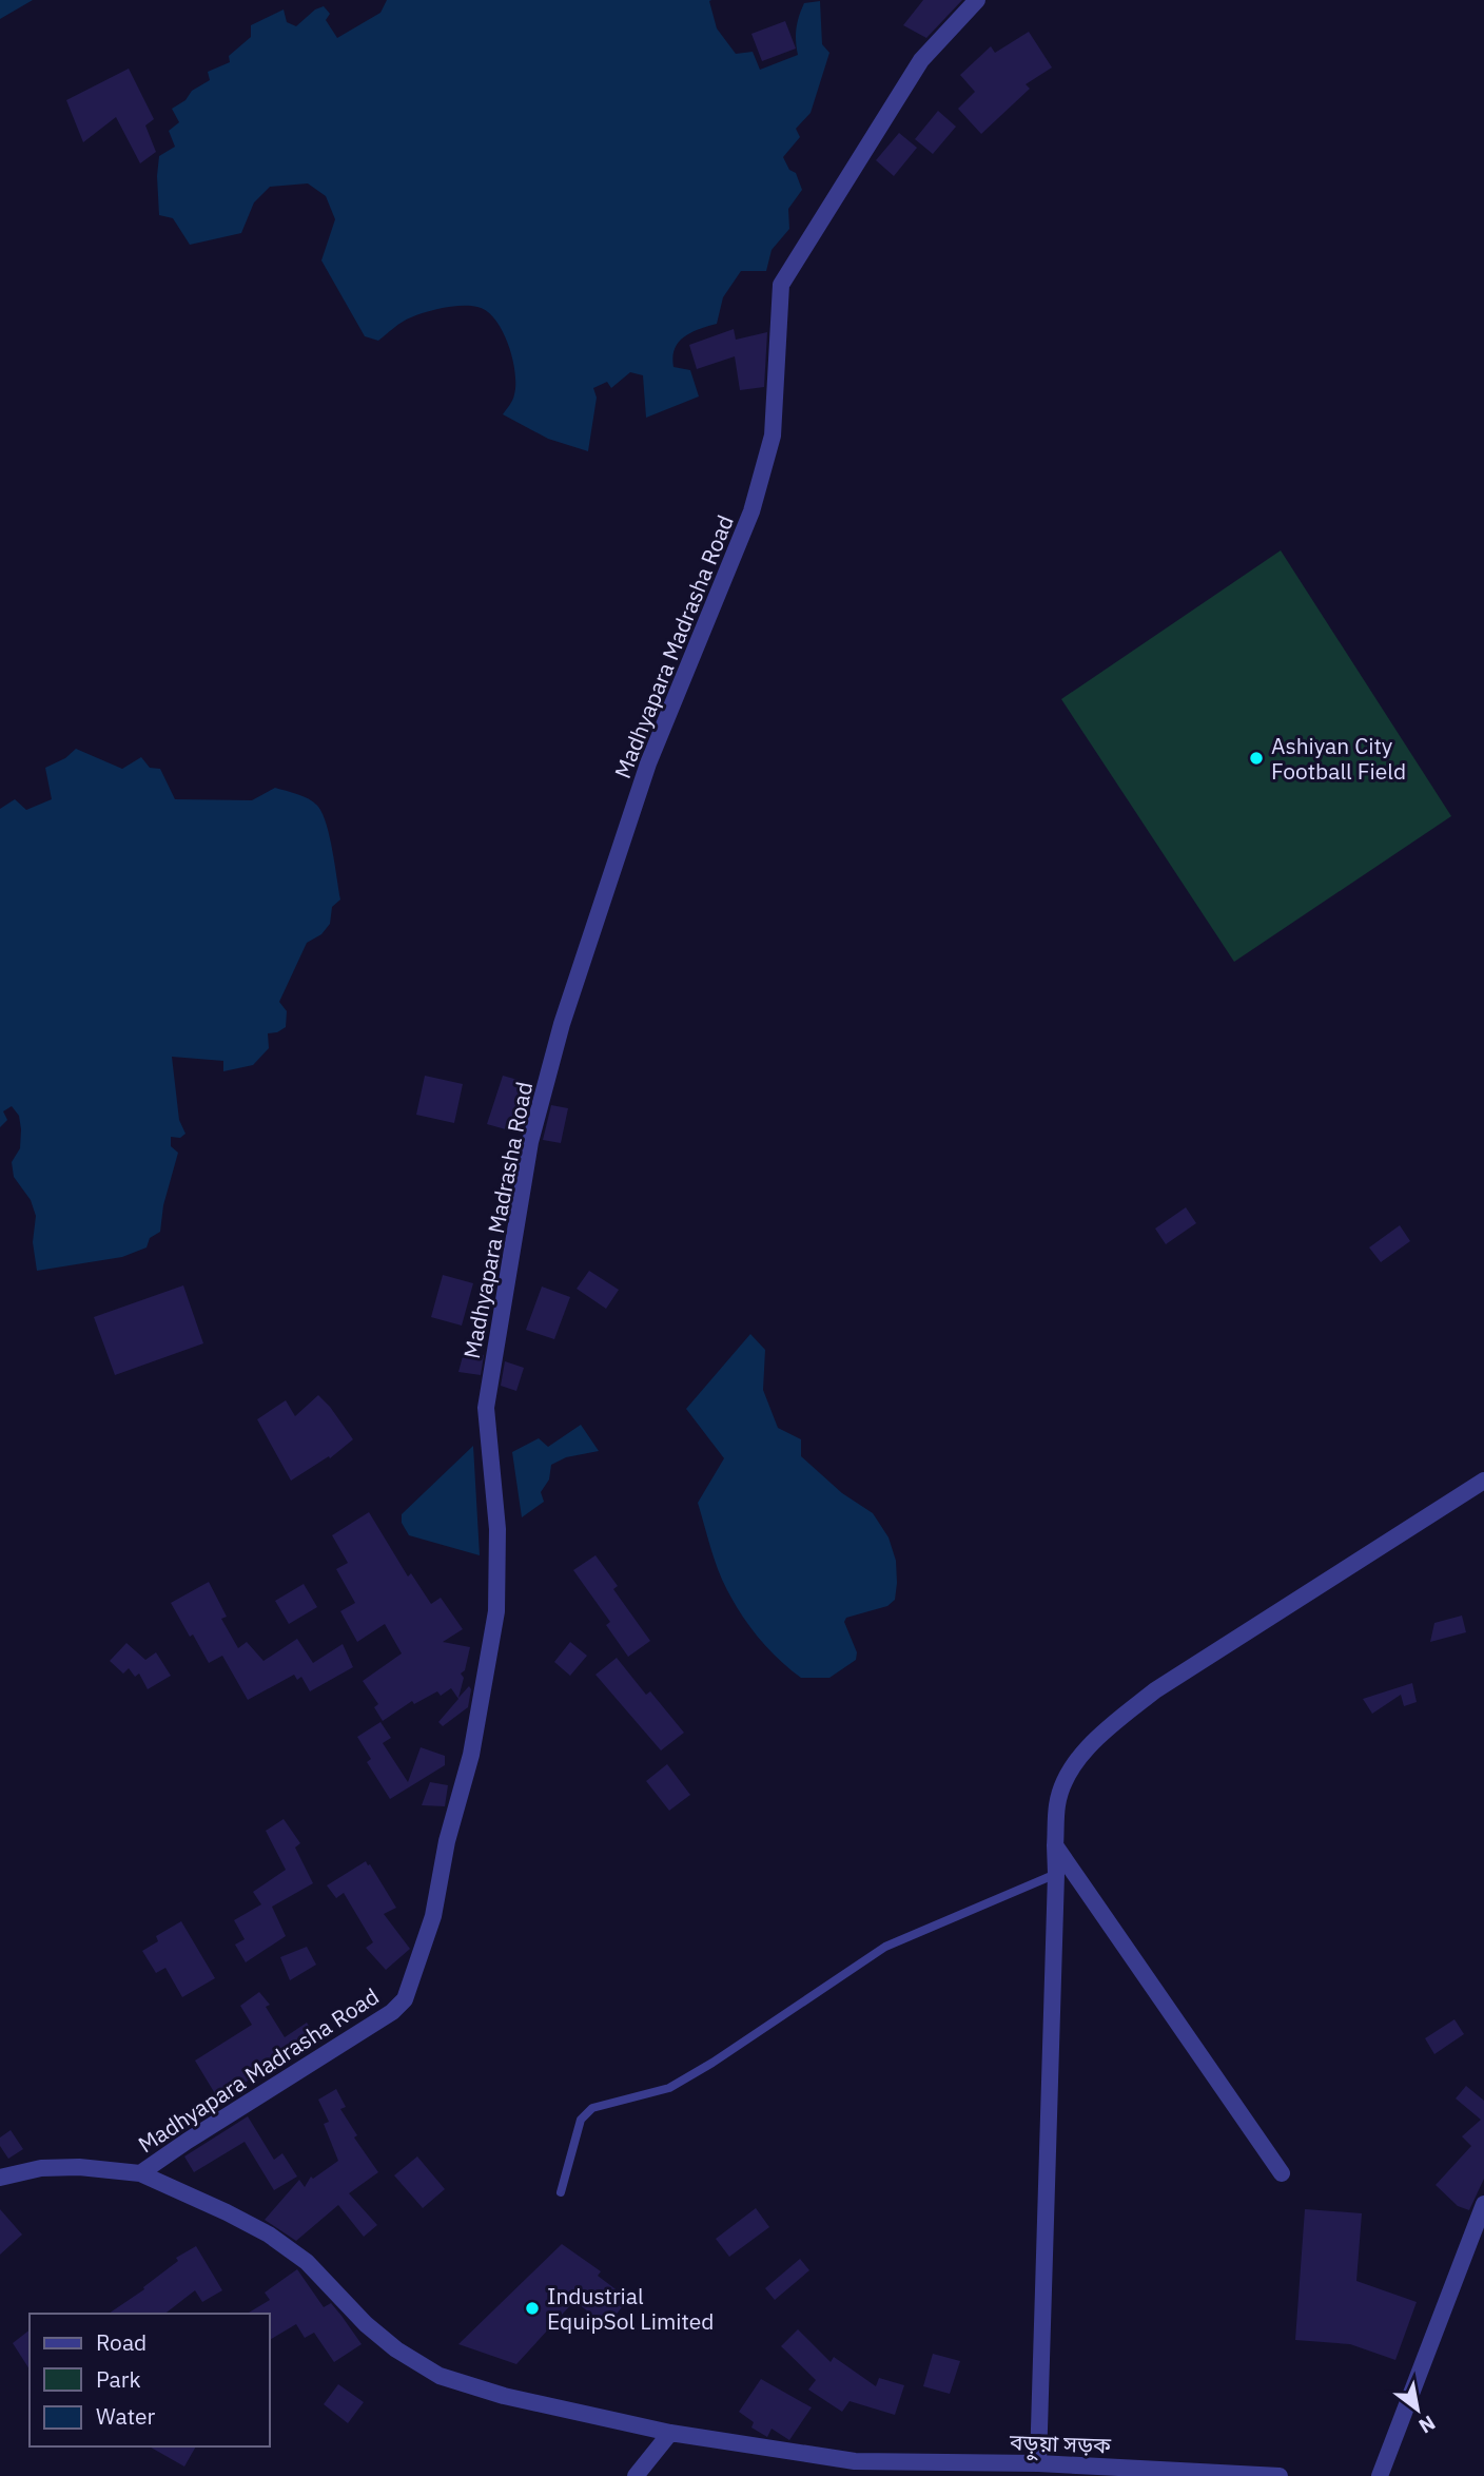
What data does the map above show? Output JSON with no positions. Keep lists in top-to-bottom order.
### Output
{
  "streets": {
    "street": ["Madhyapara Madrasha Road", "বড়ুয়া সড়ক"]
  },
  "crossings": [
    ["Madhyapara Madrasha Road", "বড়ুয়া সড়ক"]
  ],
  "places": ["Ashiyan City Football Field", "Industrial EquipSol Limited"],
  "legend": ["Road", "Park", "Water"],
  "north": "bottom right"
}
